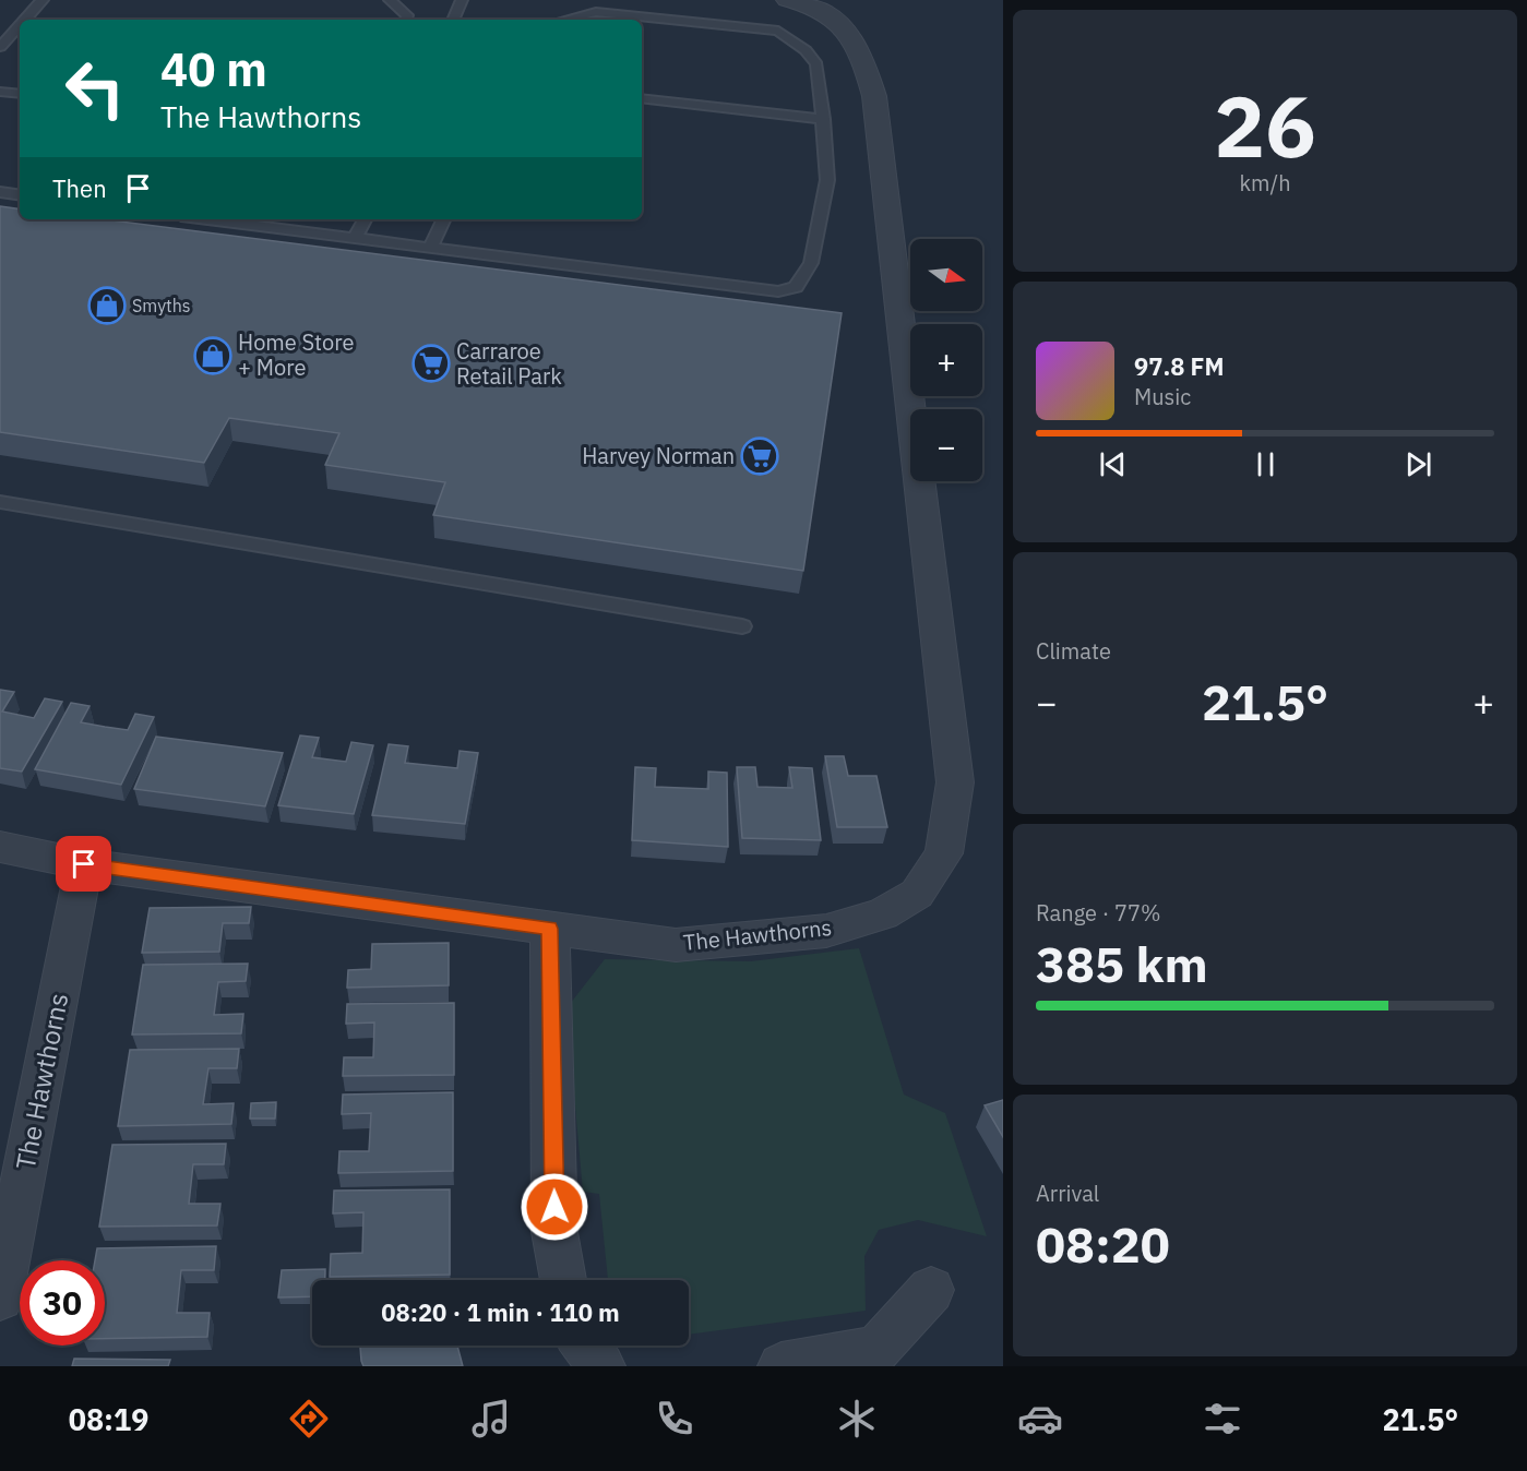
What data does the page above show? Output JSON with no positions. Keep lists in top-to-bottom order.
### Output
{
  "streets": {
    "street": ["The Hawthorns"]
  },
  "places": {
    "shop": ["Smyths", "Home Store + More"],
    "supermarket": ["Carraroe Retail Park", "Harvey Norman"]
  },
  "north": "right",
  "page": {
    "tile": [
      ["26", "km/h"],
      "Climate",
      ["Range · 77%", "385 km"],
      ["Arrival", "08:20"]
    ],
    "turn": ["40 m", "The Hawthorns"],
    "then": "Then",
    "map_buttons": ["+", "−"],
    "song": ["97.8 FM", "Music"],
    "heat": ["−", "21.5°", "+"],
    "limit": "30",
    "trip": "08:20 · 1 min · 110 m",
    "tabs": ["08:19", "21.5°"]
  }
}
